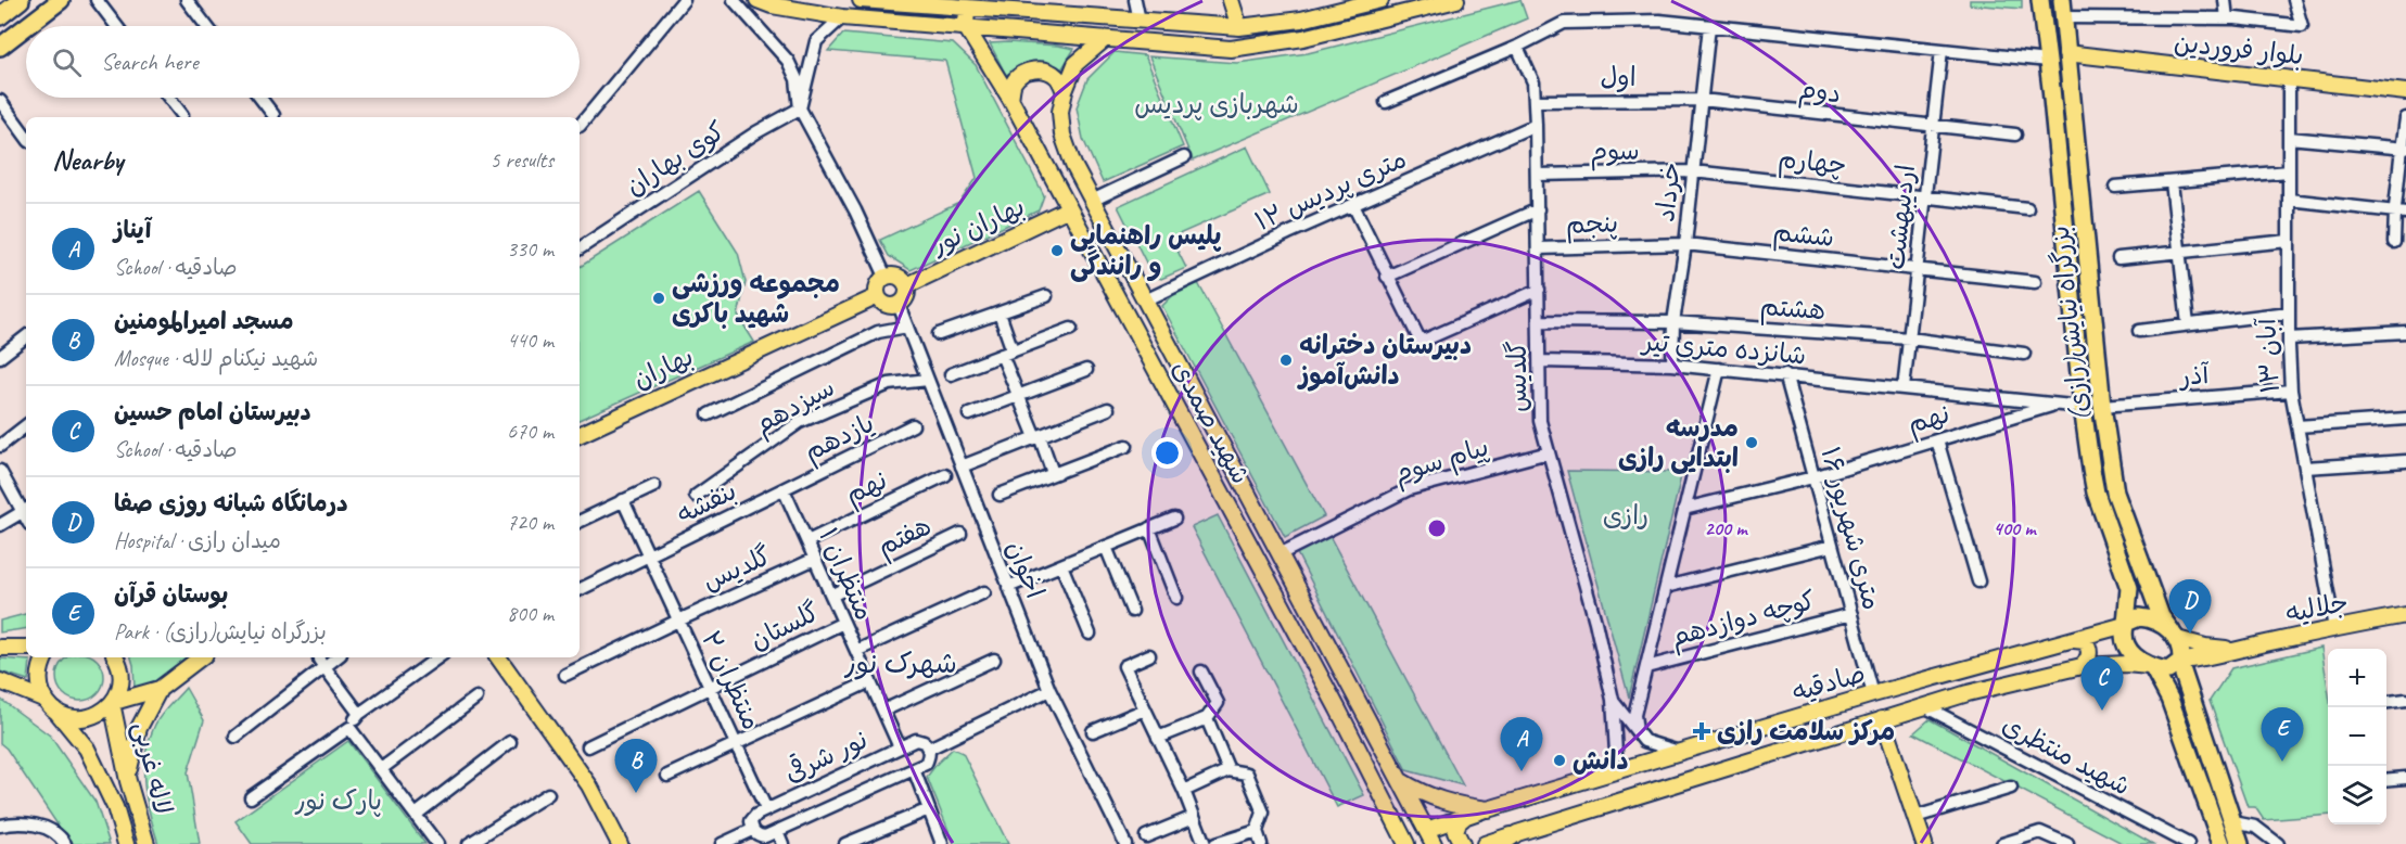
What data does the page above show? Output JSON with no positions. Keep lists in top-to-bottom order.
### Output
{
  "streets": {
    "highway": ["بزرگراه نیایش(رازی)"],
    "main road": [
      "بلوار فروردین",
      "بهاران نور",
      "بهاران",
      "شهید صمدی",
      "جلالیه",
      "صادقیه",
      "لاله غربی"
    ],
    "street": [
      "اول",
      "دوم",
      "سوم",
      "کوی بهاران",
      "چهارم",
      "۱۲ متری پردیس",
      "خرداد",
      "اردیبهشت",
      "پنجم",
      "ششم",
      "هشتم",
      "شانزده متری تیر",
      "۱۳ آبان",
      "آذر",
      "گلدیس",
      "سیزدهم",
      "نهم",
      "یازدهم",
      "پیام سوم",
      "بنفشه",
      "۱۶ متری شهریور",
      "هفتم",
      "اخوان",
      "منتظران ۱",
      "کوچه دوازدهم",
      "گلستان",
      "منتظران ۲",
      "شهید منتظری",
      "نور شرقی"
    ]
  },
  "crossings": [
    ["بلوار فروردین", "بزرگراه نیایش(رازی)"],
    ["بلوار فروردین", "۱۳ آبان"],
    ["اول", "دوم"],
    ["اول", "خرداد"],
    ["اول", "گلدیس"],
    ["دوم", "خرداد"],
    ["دوم", "اردیبهشت"],
    ["سوم", "چهارم"],
    ["سوم", "خرداد"],
    ["سوم", "گلدیس"],
    ["چهارم", "خرداد"],
    ["چهارم", "اردیبهشت"],
    ["۱۲ متری پردیس", "گلدیس"],
    ["۱۲ متری پردیس", "شهید صمدی"],
    ["خرداد", "پنجم"],
    ["خرداد", "ششم"],
    ["خرداد", "هشتم"],
    ["خرداد", "شانزده متری تیر"],
    ["اردیبهشت", "ششم"],
    ["اردیبهشت", "هشتم"],
    ["اردیبهشت", "شانزده متری تیر"],
    ["پنجم", "ششم"],
    ["پنجم", "گلدیس"],
    ["بهاران نور", "بهاران"],
    ["بهاران نور", "شهید صمدی"],
    ["بهاران نور", "اخوان"],
    ["بزرگراه نیایش(رازی)", "شانزده متری تیر"],
    ["بزرگراه نیایش(رازی)", "آذر"],
    ["بزرگراه نیایش(رازی)", "صادقیه"],
    ["شانزده متری تیر", "گلدیس"],
    ["شانزده متری تیر", "نهم"],
    ["شانزده متری تیر", "۱۶ متری شهریور"],
    ["۱۳ آبان", "آذر"],
    ["۱۳ آبان", "جلالیه"],
    ["بهاران", "اخوان"],
    ["گلدیس", "پیام سوم"],
    ["گلدیس", "منتظران ۱"],
    ["گلدیس", "منتظران ۲"],
    ["گلدیس", "صادقیه"],
    ["سیزدهم", "اخوان"],
    ["نهم", "۱۶ متری شهریور"],
    ["نهم", "منتظران ۱"],
    ["شهید صمدی", "پیام سوم"],
    ["شهید صمدی", "صادقیه"],
    ["یازدهم", "بنفشه"],
    ["یازدهم", "منتظران ۱"],
    ["بنفشه", "منتظران ۱"],
    ["بنفشه", "منتظران ۲"],
    ["۱۶ متری شهریور", "کوچه دوازدهم"],
    ["۱۶ متری شهریور", "صادقیه"],
    ["هفتم", "منتظران ۱"],
    ["اخوان", "نور شرقی"],
    ["منتظران ۱", "گلستان"],
    ["منتظران ۱", "نور شرقی"],
    ["گلستان", "منتظران ۲"],
    ["منتظران ۲", "نور شرقی"],
    ["صادقیه", "شهید منتظری"]
  ],
  "districts": ["شهرک نور"],
  "parks": ["شهربازی پردیس", "رازی", "پارک نور"],
  "places": {
    "other": [
      "پلیس راهنمایی و رانندگی",
      "مجموعه ورزشی شهید باکری",
      "دبیرستان دخترانه دانش‌آموز",
      "مدرسه ابتدایی رازی",
      "دانش"
    ],
    "health": ["مرکز سلامت رازی"]
  },
  "page": {
    "search": "Search here",
    "heading": ["Nearby", "5 results"],
    "list": [
      {
        "mark": "A",
        "name": "آیناز",
        "note": "School · صادقیه",
        "value": "330 m"
      },
      {
        "mark": "B",
        "name": "مسجد امیرالمومنین",
        "note": "Mosque · شهید نیکنام لاله",
        "value": "440 m"
      },
      {
        "mark": "C",
        "name": "دبیرستان امام حسین",
        "note": "School · صادقیه",
        "value": "670 m"
      },
      {
        "mark": "D",
        "name": "درمانگاه شبانه روزی صفا",
        "note": "Hospital · میدان رازی",
        "value": "720 m"
      },
      {
        "mark": "E",
        "name": "بوستان قرآن",
        "note": "Park · بزرگراه نیایش(رازی)",
        "value": "800 m"
      }
    ],
    "pins": [
      "D",
      "C",
      "E",
      "A",
      "B"
    ],
    "map_buttons": ["+", "−"]
  },
  "rings": ["200 m", "400 m"]
}
